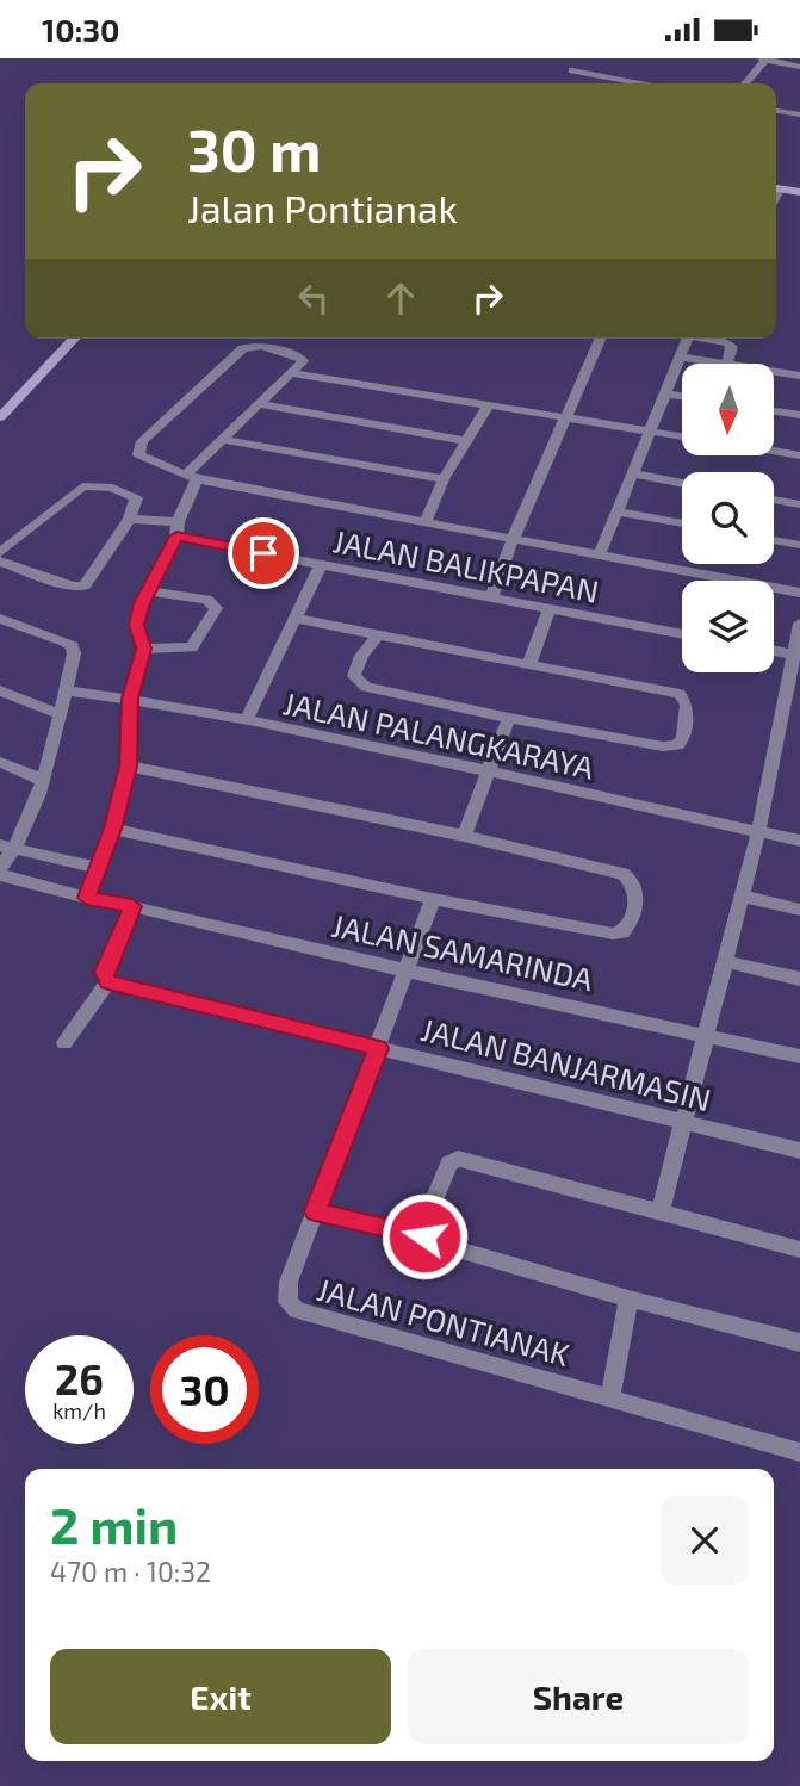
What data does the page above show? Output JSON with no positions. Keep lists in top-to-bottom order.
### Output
{
  "streets": {
    "street": [
      "JALAN BALIKPAPAN",
      "JALAN PALANGKARAYA",
      "JALAN SAMARINDA",
      "JALAN BANJARMASIN",
      "JALAN PONTIANAK"
    ]
  },
  "crossings": [
    ["JALAN SAMARINDA", "JALAN PONTIANAK"],
    ["JALAN BANJARMASIN", "JALAN PONTIANAK"]
  ],
  "north": "bottom",
  "page": {
    "status": "10:30",
    "turn": ["30 m", "Jalan Pontianak"],
    "speed": "26 km/h",
    "limit": "30",
    "heading": ["2 min", "470 m · 10:32"],
    "buttons": ["Exit", "Share"]
  }
}
